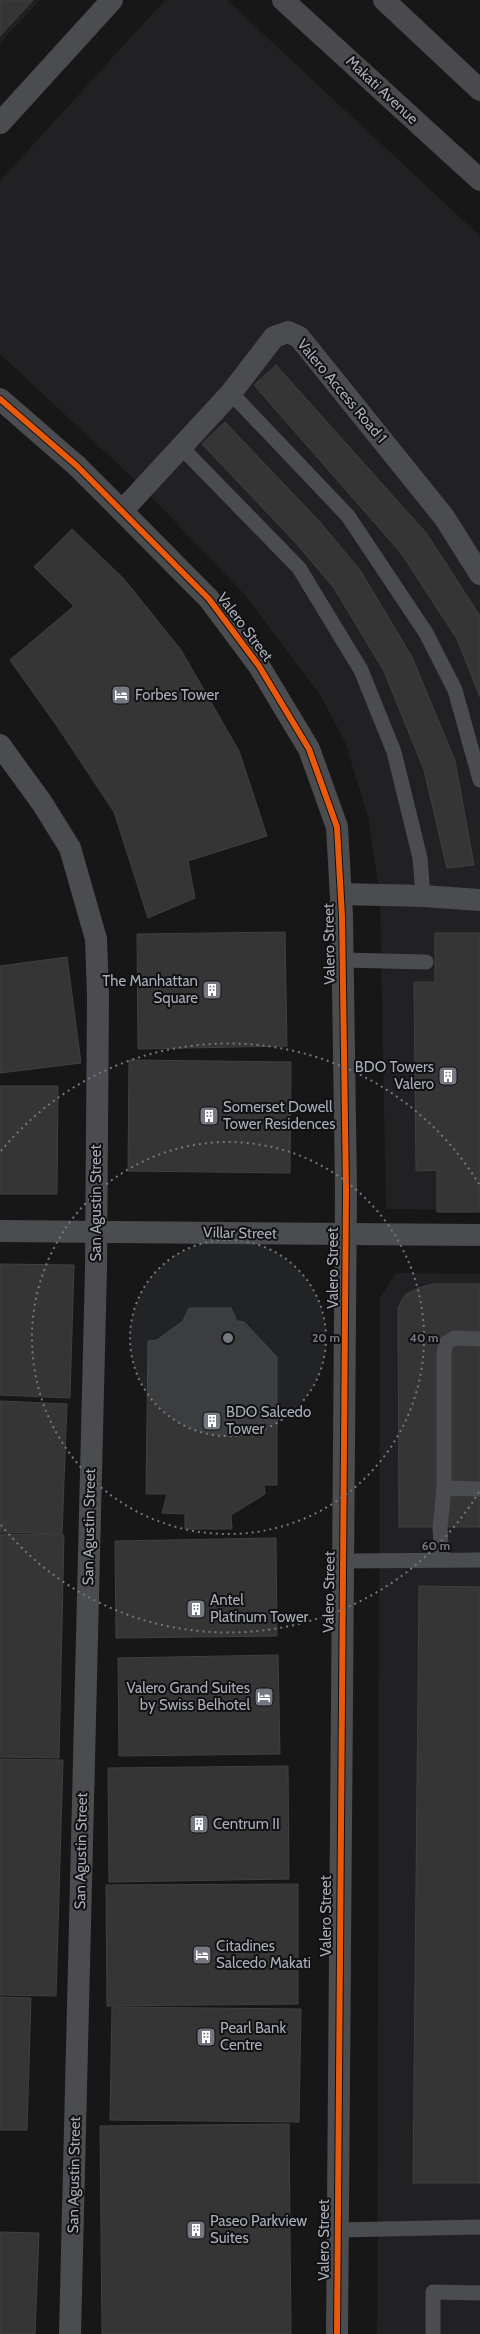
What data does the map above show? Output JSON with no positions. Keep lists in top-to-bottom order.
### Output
{
  "streets": {
    "main road": ["Makati Avenue"],
    "street": [
      "Valero Access Road 1",
      "Valero Street",
      "San Agustin Street",
      "Villar Street"
    ]
  },
  "crossings": [
    ["Valero Access Road 1", "Valero Street"],
    ["Valero Street", "Villar Street"],
    ["San Agustin Street", "Villar Street"]
  ],
  "places": {
    "hotel": ["Forbes Tower", "Valero Grand Suites by Swiss Belhotel", "Citadines Salcedo Makati"],
    "building": [
      "The Manhattan Square",
      "BDO Towers Valero",
      "Somerset Dowell Tower Residences",
      "BDO Salcedo Tower",
      "Antel Platinum Tower",
      "Centrum II",
      "Pearl Bank Centre",
      "Paseo Parkview Suites"
    ]
  },
  "rings": ["20 m", "40 m", "60 m"]
}
